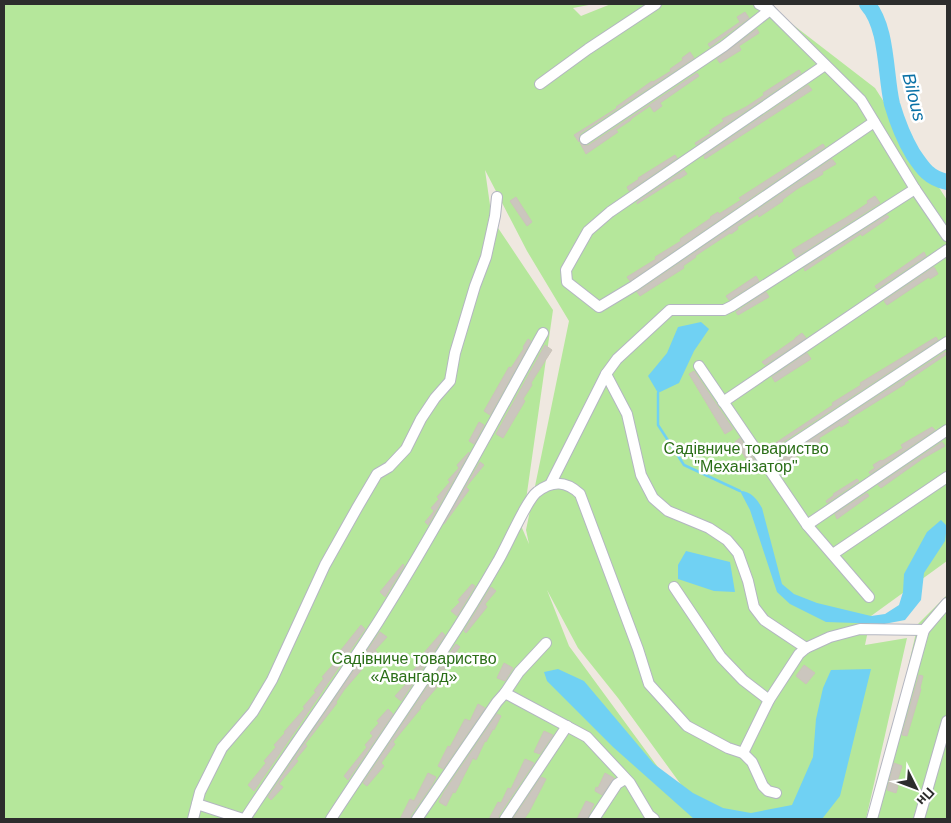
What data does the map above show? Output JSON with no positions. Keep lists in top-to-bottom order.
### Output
{
  "water": ["Bilous"],
  "parks": ["Садівниче товариство \"Механізатор\"", "Садівниче товариство «Авангард»"],
  "north": "bottom right"
}
